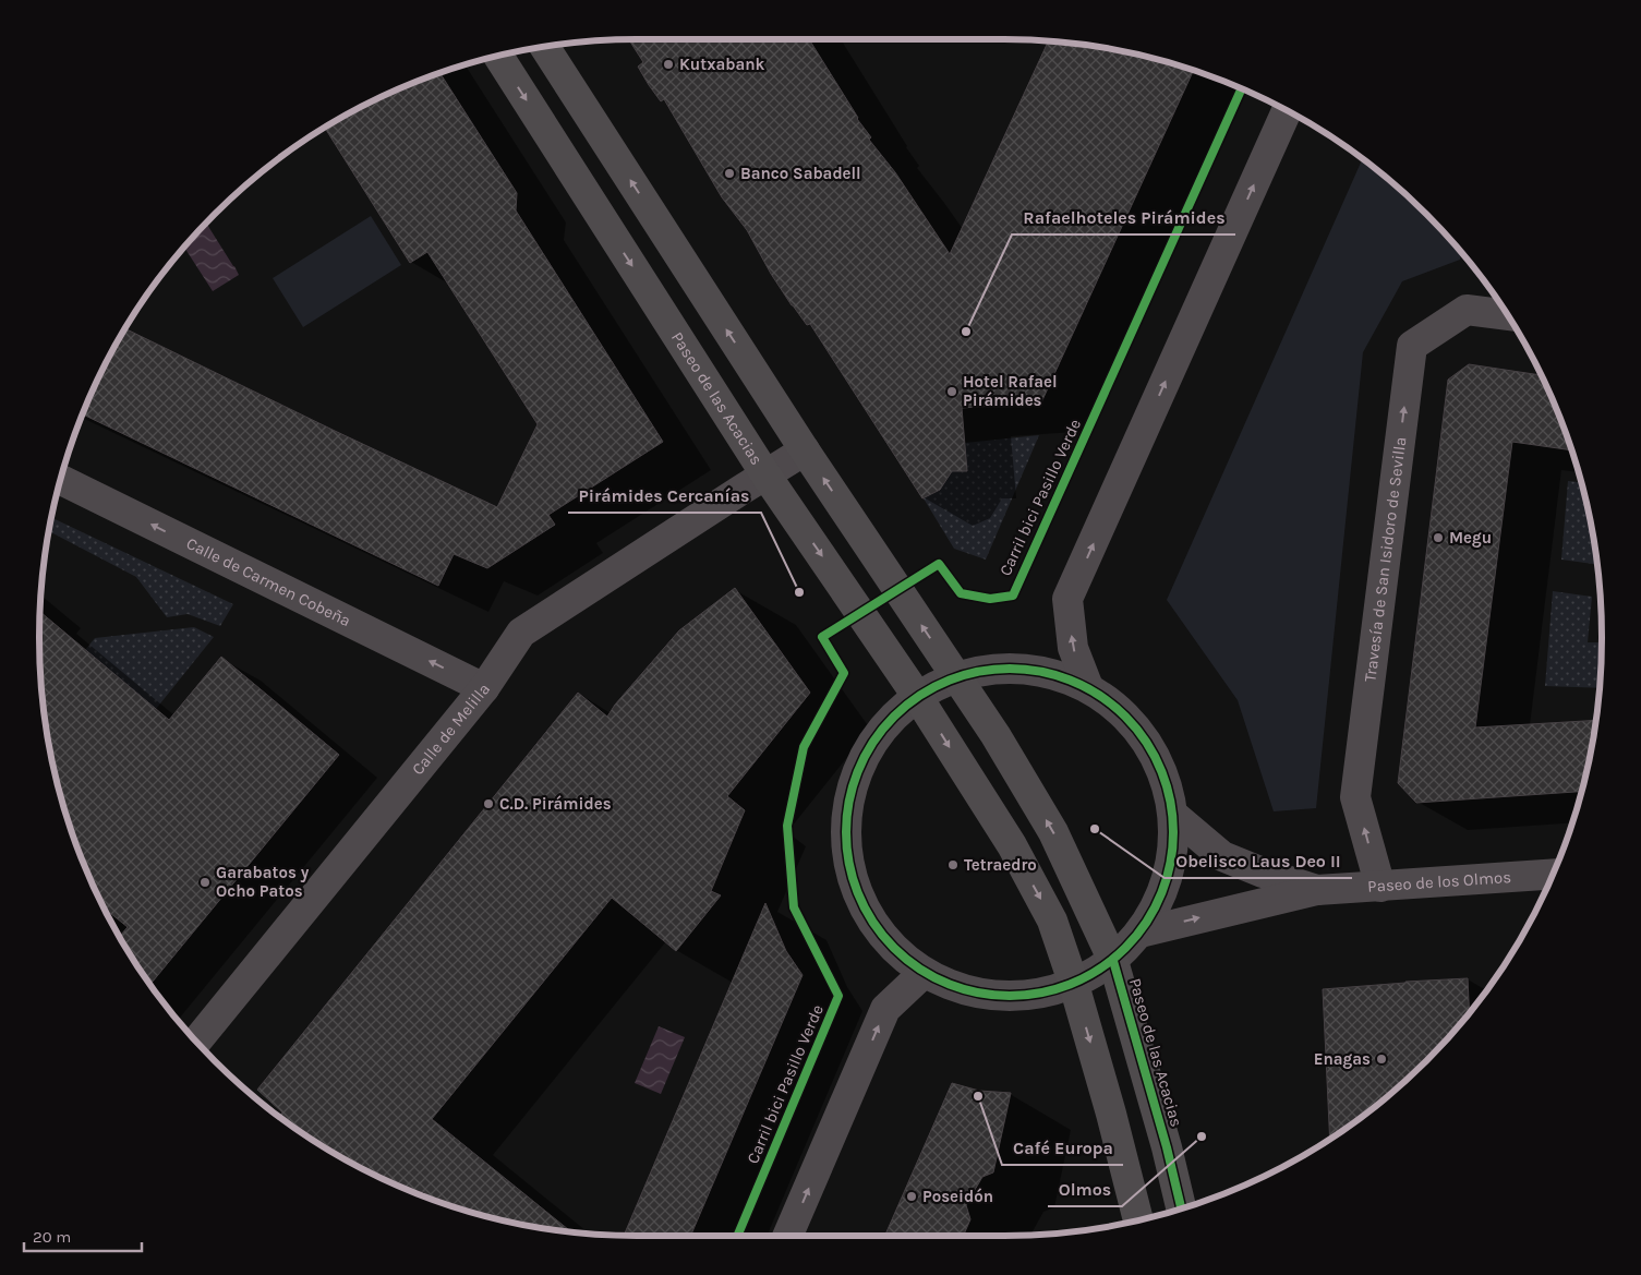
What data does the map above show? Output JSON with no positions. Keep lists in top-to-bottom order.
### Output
{
  "streets": {
    "main road": ["Paseo de las Acacias"],
    "street": [
      "Travesía de San Isidoro de Sevilla",
      "Calle de Carmen Cobeña",
      "Calle de Melilla",
      "Paseo de los Olmos"
    ],
    "cycle path": ["Carril bici Pasillo Verde"]
  },
  "crossings": [
    ["Paseo de las Acacias", "Calle de Melilla"],
    ["Travesía de San Isidoro de Sevilla", "Paseo de los Olmos"],
    ["Calle de Carmen Cobeña", "Calle de Melilla"]
  ],
  "one_way": ["Calle de Carmen Cobeña"],
  "places": [
    "Kutxabank",
    "Banco Sabadell",
    "Rafaelhoteles Pirámides",
    "Hotel Rafael Pirámides",
    "Megu",
    "Pirámides Cercanías",
    "C.D. Pirámides",
    "Obelisco Laus Deo II",
    "Tetraedro",
    "Garabatos y Ocho Patos",
    "Enagas",
    "Café Europa",
    "Olmos",
    "Poseidón"
  ],
  "scale_bar": "20 m"
}
